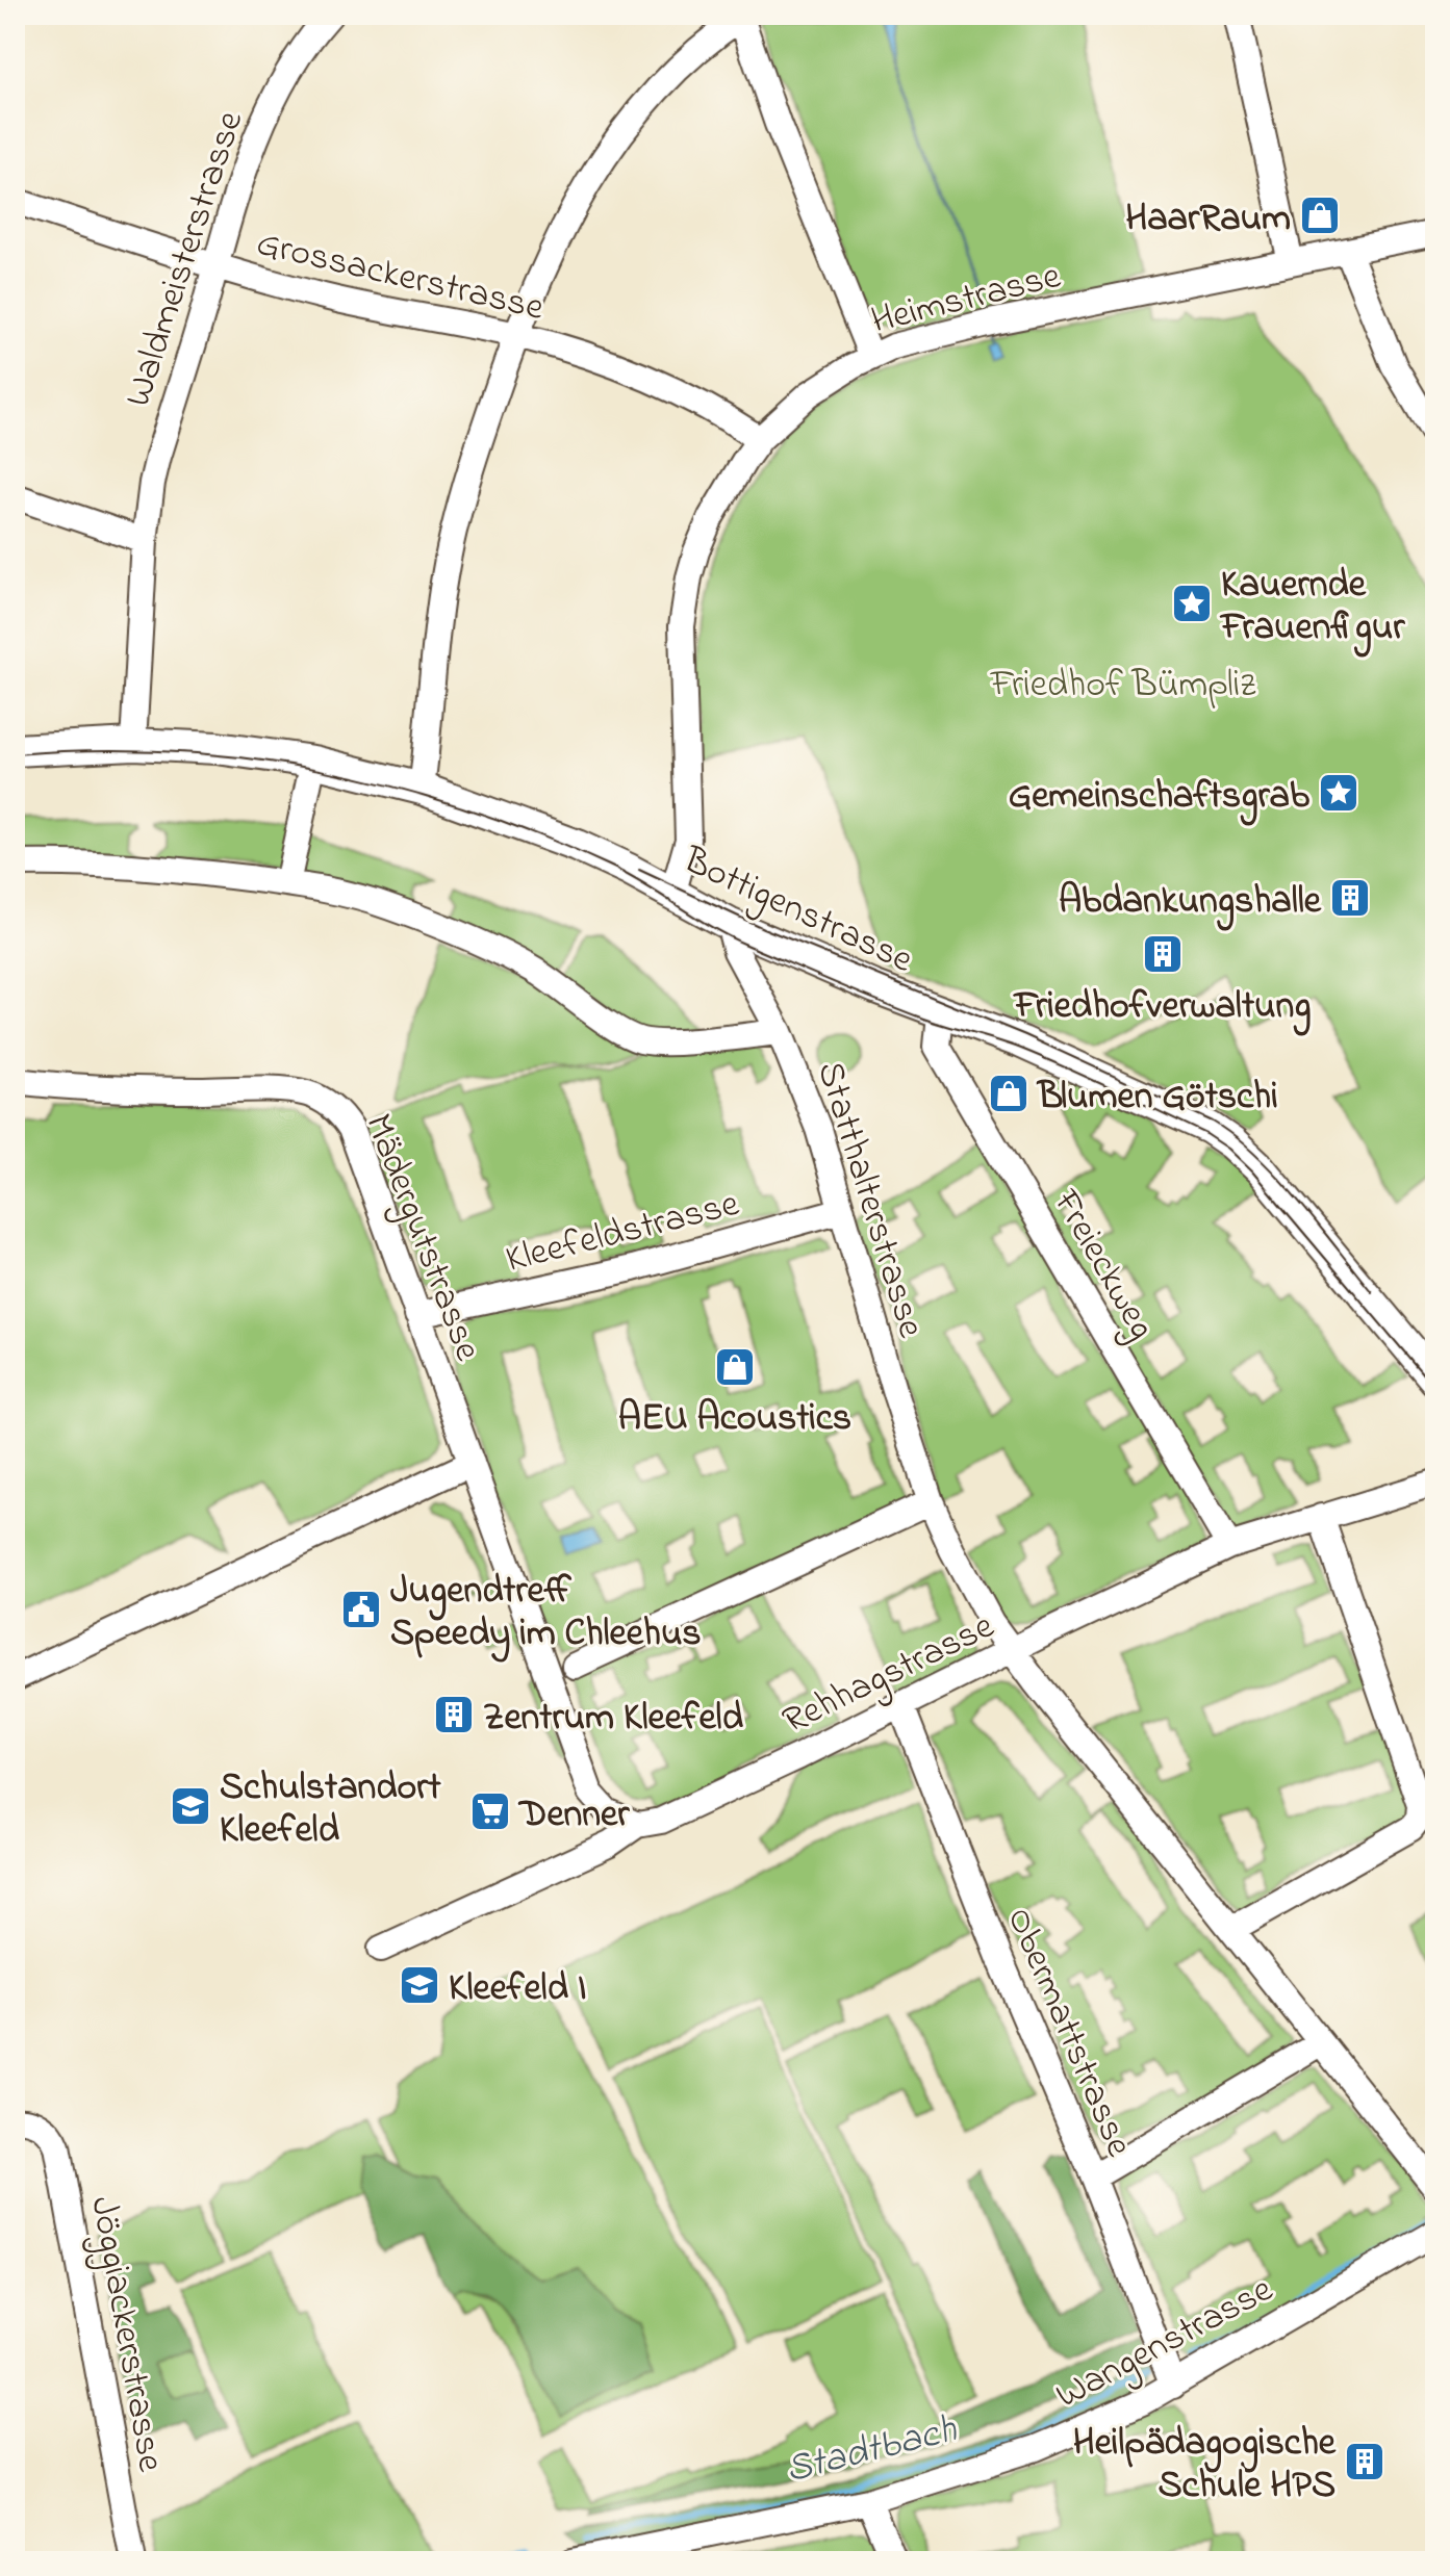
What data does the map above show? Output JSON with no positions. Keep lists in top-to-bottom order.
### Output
{
  "streets": {
    "street": [
      "Waldmeisterstrasse",
      "Grossackerstrasse",
      "Heimstrasse",
      "Bottigenstrasse",
      "Statthalterstrasse",
      "Kleefeldstrasse",
      "Mädergutstrasse",
      "Freieckweg",
      "Rehhagstrasse",
      "Obermattstrasse",
      "Jöggiackerstrasse",
      "Wangenstrasse"
    ]
  },
  "crossings": [
    ["Waldmeisterstrasse", "Grossackerstrasse"],
    ["Waldmeisterstrasse", "Bottigenstrasse"],
    ["Grossackerstrasse", "Heimstrasse"],
    ["Heimstrasse", "Bottigenstrasse"],
    ["Bottigenstrasse", "Statthalterstrasse"],
    ["Bottigenstrasse", "Freieckweg"],
    ["Statthalterstrasse", "Kleefeldstrasse"],
    ["Statthalterstrasse", "Rehhagstrasse"],
    ["Kleefeldstrasse", "Mädergutstrasse"],
    ["Mädergutstrasse", "Rehhagstrasse"],
    ["Freieckweg", "Rehhagstrasse"],
    ["Rehhagstrasse", "Obermattstrasse"],
    ["Obermattstrasse", "Wangenstrasse"]
  ],
  "water": ["Stadtbach"],
  "parks": ["Friedhof Bümpliz"],
  "places": {
    "shop": ["HaarRaum", "Blumen Götschi", "AEU Acoustics"],
    "place": ["Kauernde Frauenfigur", "Gemeinschaftsgrab"],
    "building": [
      "Abdankungshalle",
      "Friedhofverwaltung",
      "Zentrum Kleefeld",
      "Heilpädagogische Schule HPS"
    ],
    "public building": ["Jugendtreff Speedy im Chleehus"],
    "school or university": ["Schulstandort Kleefeld", "Kleefeld I"],
    "supermarket": ["Denner"]
  }
}
